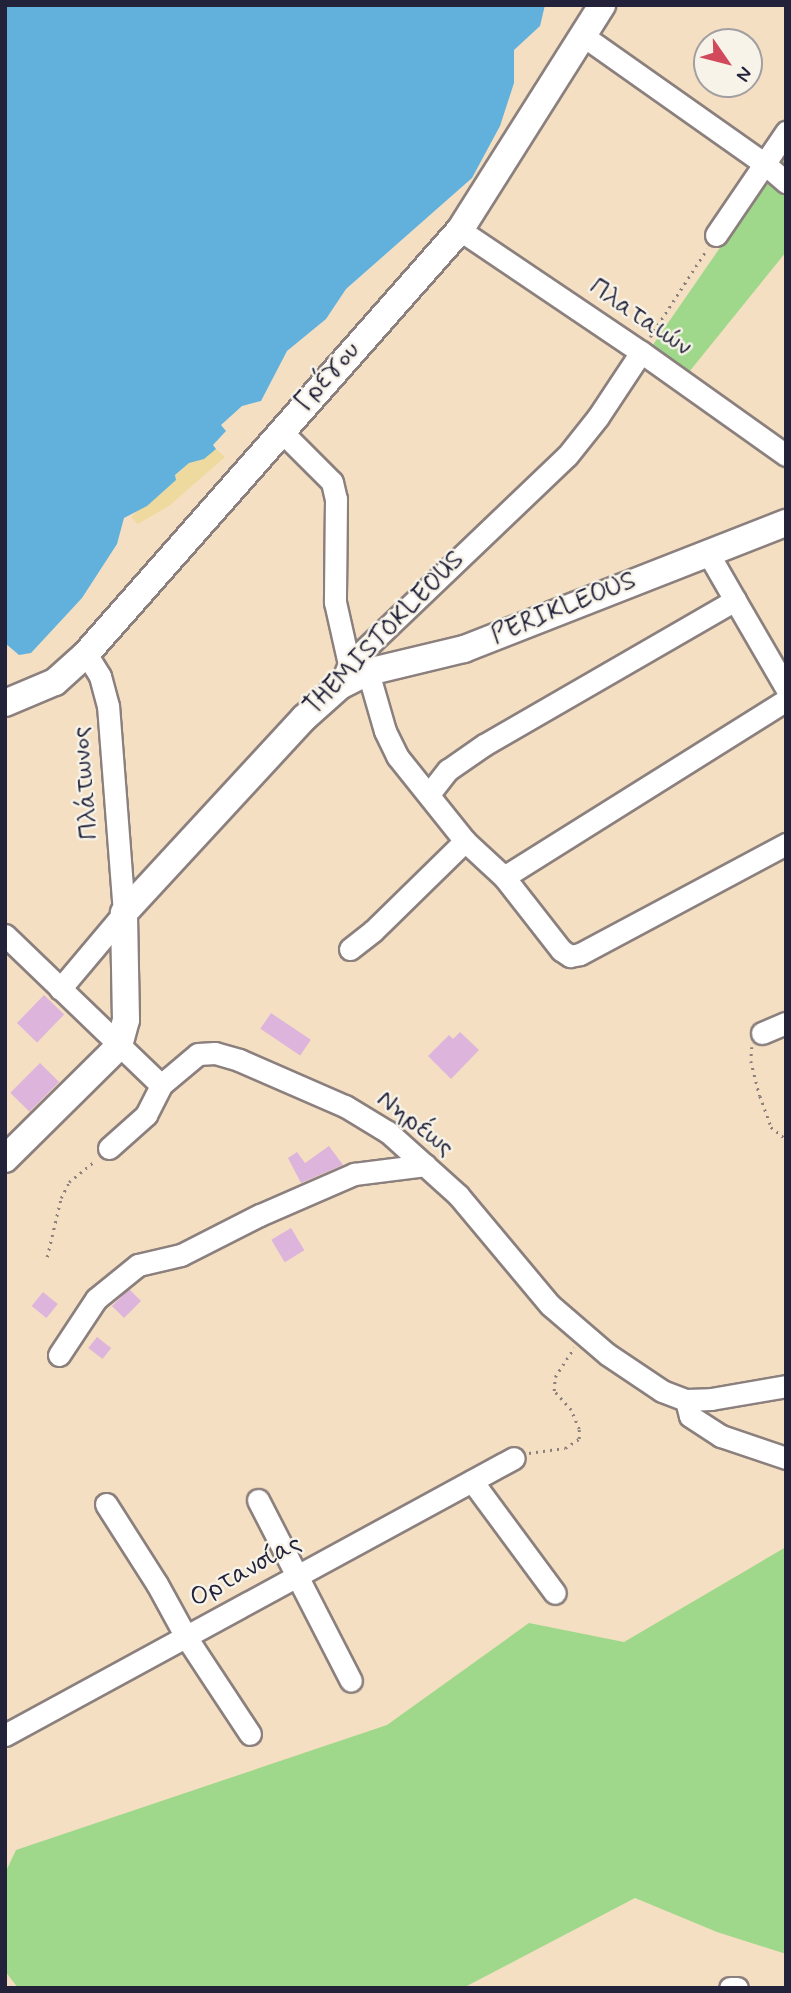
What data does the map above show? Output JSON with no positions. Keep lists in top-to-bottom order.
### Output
{
  "streets": {
    "main road": ["Γρέγου", "PERIKLEOUS", "THEMISTOKLEOUS"],
    "street": [
      "Πλαταιών",
      "Πλάτωνος",
      "Νηρέως",
      "Ορτανσίας"
    ]
  },
  "crossings": [
    ["Πλαταιών", "Γρέγου"],
    ["Πλαταιών", "THEMISTOKLEOUS"],
    ["Γρέγου", "Πλάτωνος"],
    ["PERIKLEOUS", "THEMISTOKLEOUS"],
    ["THEMISTOKLEOUS", "Πλάτωνος"]
  ],
  "north": "bottom right"
}
